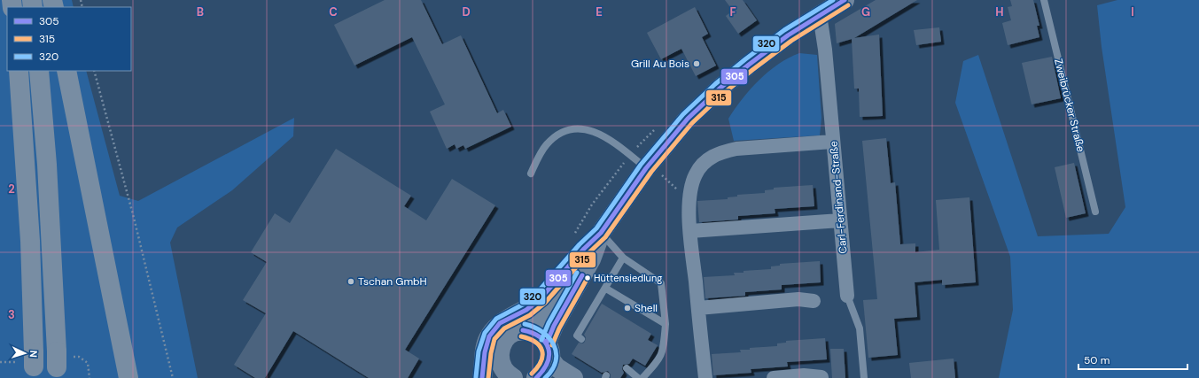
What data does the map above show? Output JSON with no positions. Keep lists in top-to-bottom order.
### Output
{
  "streets": {
    "street": ["Carl-Ferdinand-Straße"],
    "lane": ["Zweibrücker Straße"]
  },
  "places": [
    "Grill Au Bois",
    "Hüttensiedlung",
    "Tschan GmbH",
    "Shell"
  ],
  "lines": ["transit line 305", "transit line 320", "transit line 315"],
  "legend": ["305", "315", "320"],
  "scale_bar": "50 m",
  "north": "right",
  "grid": {
    "columns": [
      "B",
      "C",
      "D",
      "E",
      "F",
      "G",
      "H",
      "I"
    ],
    "rows": ["2", "3"]
  }
}
